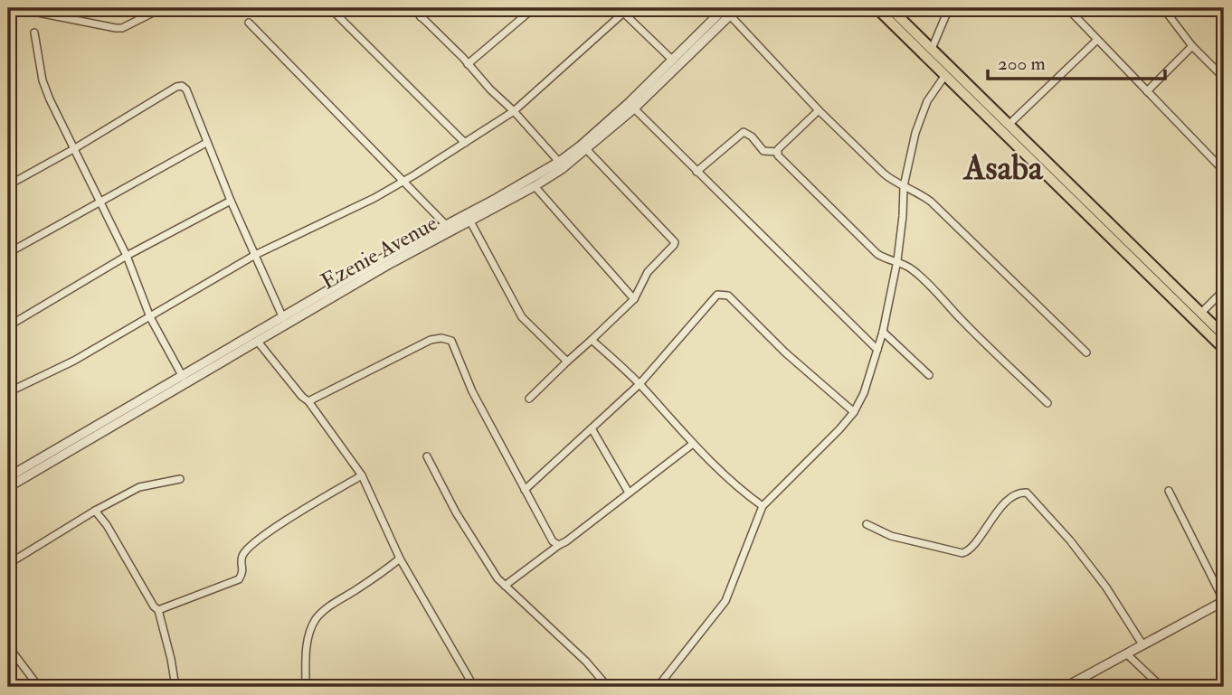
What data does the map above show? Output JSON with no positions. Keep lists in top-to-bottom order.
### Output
{
  "streets": {
    "street": ["Ezenie Avenue"]
  },
  "districts": ["Asaba"],
  "scale_bar": "200 m"
}
